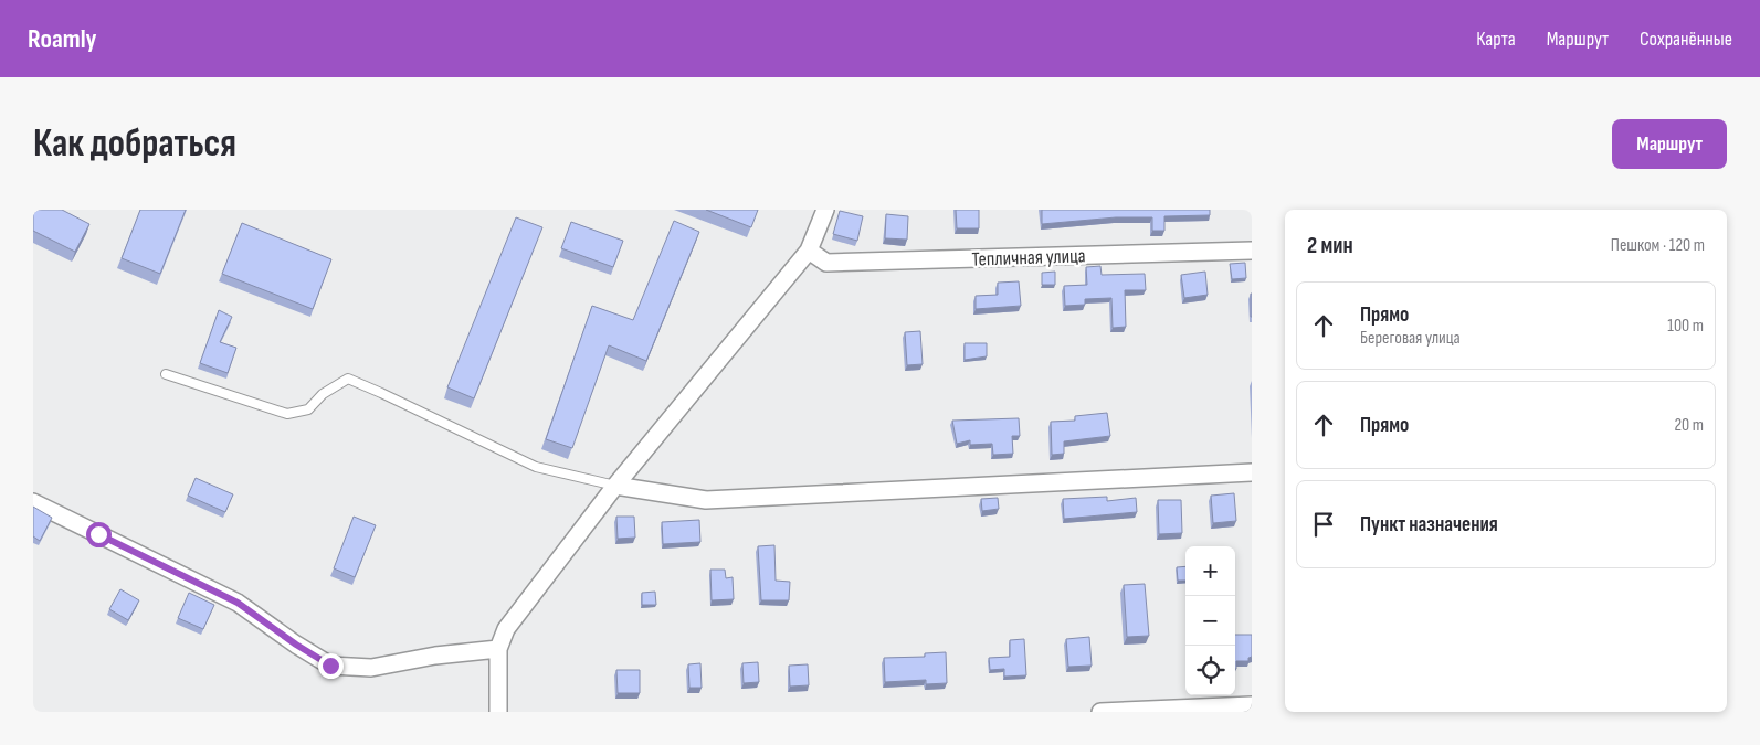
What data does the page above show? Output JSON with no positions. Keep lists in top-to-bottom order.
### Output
{
  "streets": {
    "street": ["Тепличная улица"]
  },
  "page": {
    "header": "Roamly",
    "nav": ["Карта", "Маршрут", "Сохранённые"],
    "buttons": "Маршрут",
    "title": "Как добраться",
    "heading": ["2 мин", "Пешком · 120 m"],
    "list": [
      ["Прямо", "Береговая улица", "100 m"],
      ["Прямо", "20 m"],
      "Пункт назначения"
    ],
    "map_buttons": ["+", "−"]
  }
}
